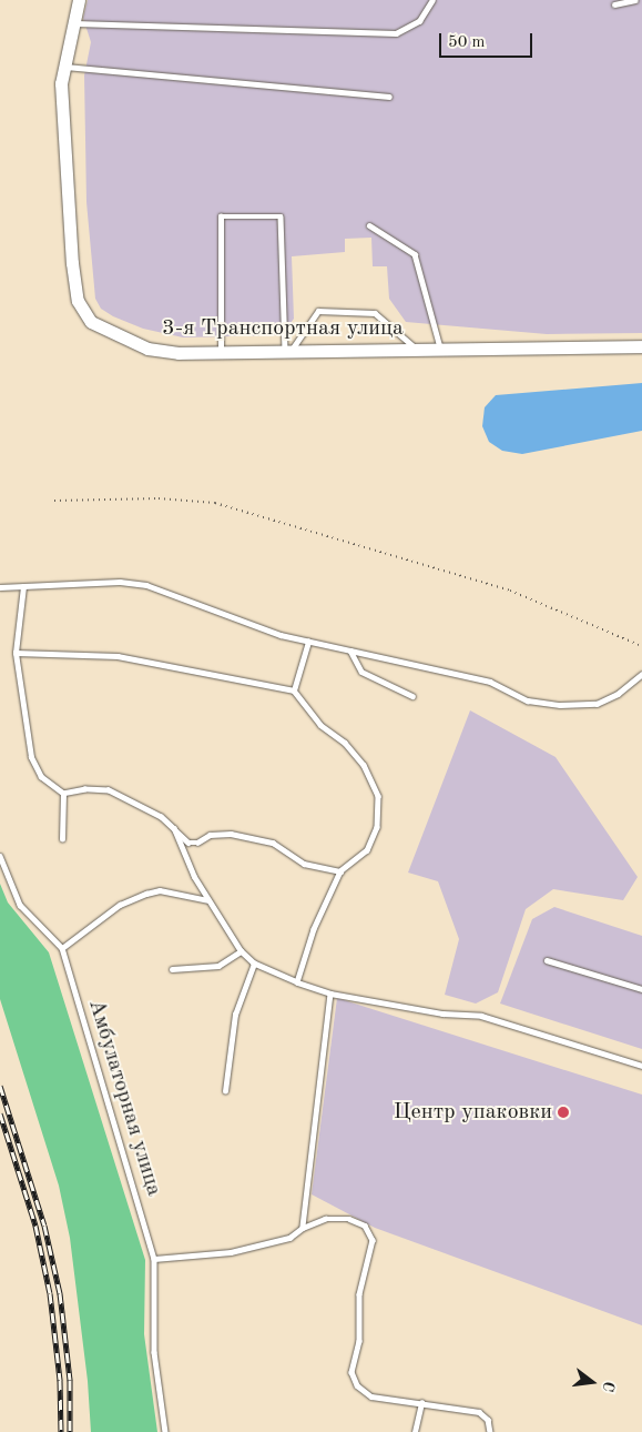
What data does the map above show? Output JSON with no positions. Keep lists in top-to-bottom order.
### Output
{
  "streets": {
    "street": ["3-я Транспортная улица"],
    "lane": ["Амбулаторная улица"]
  },
  "places": ["Центр упаковки"],
  "scale_bar": "50 m",
  "north": "right"
}
